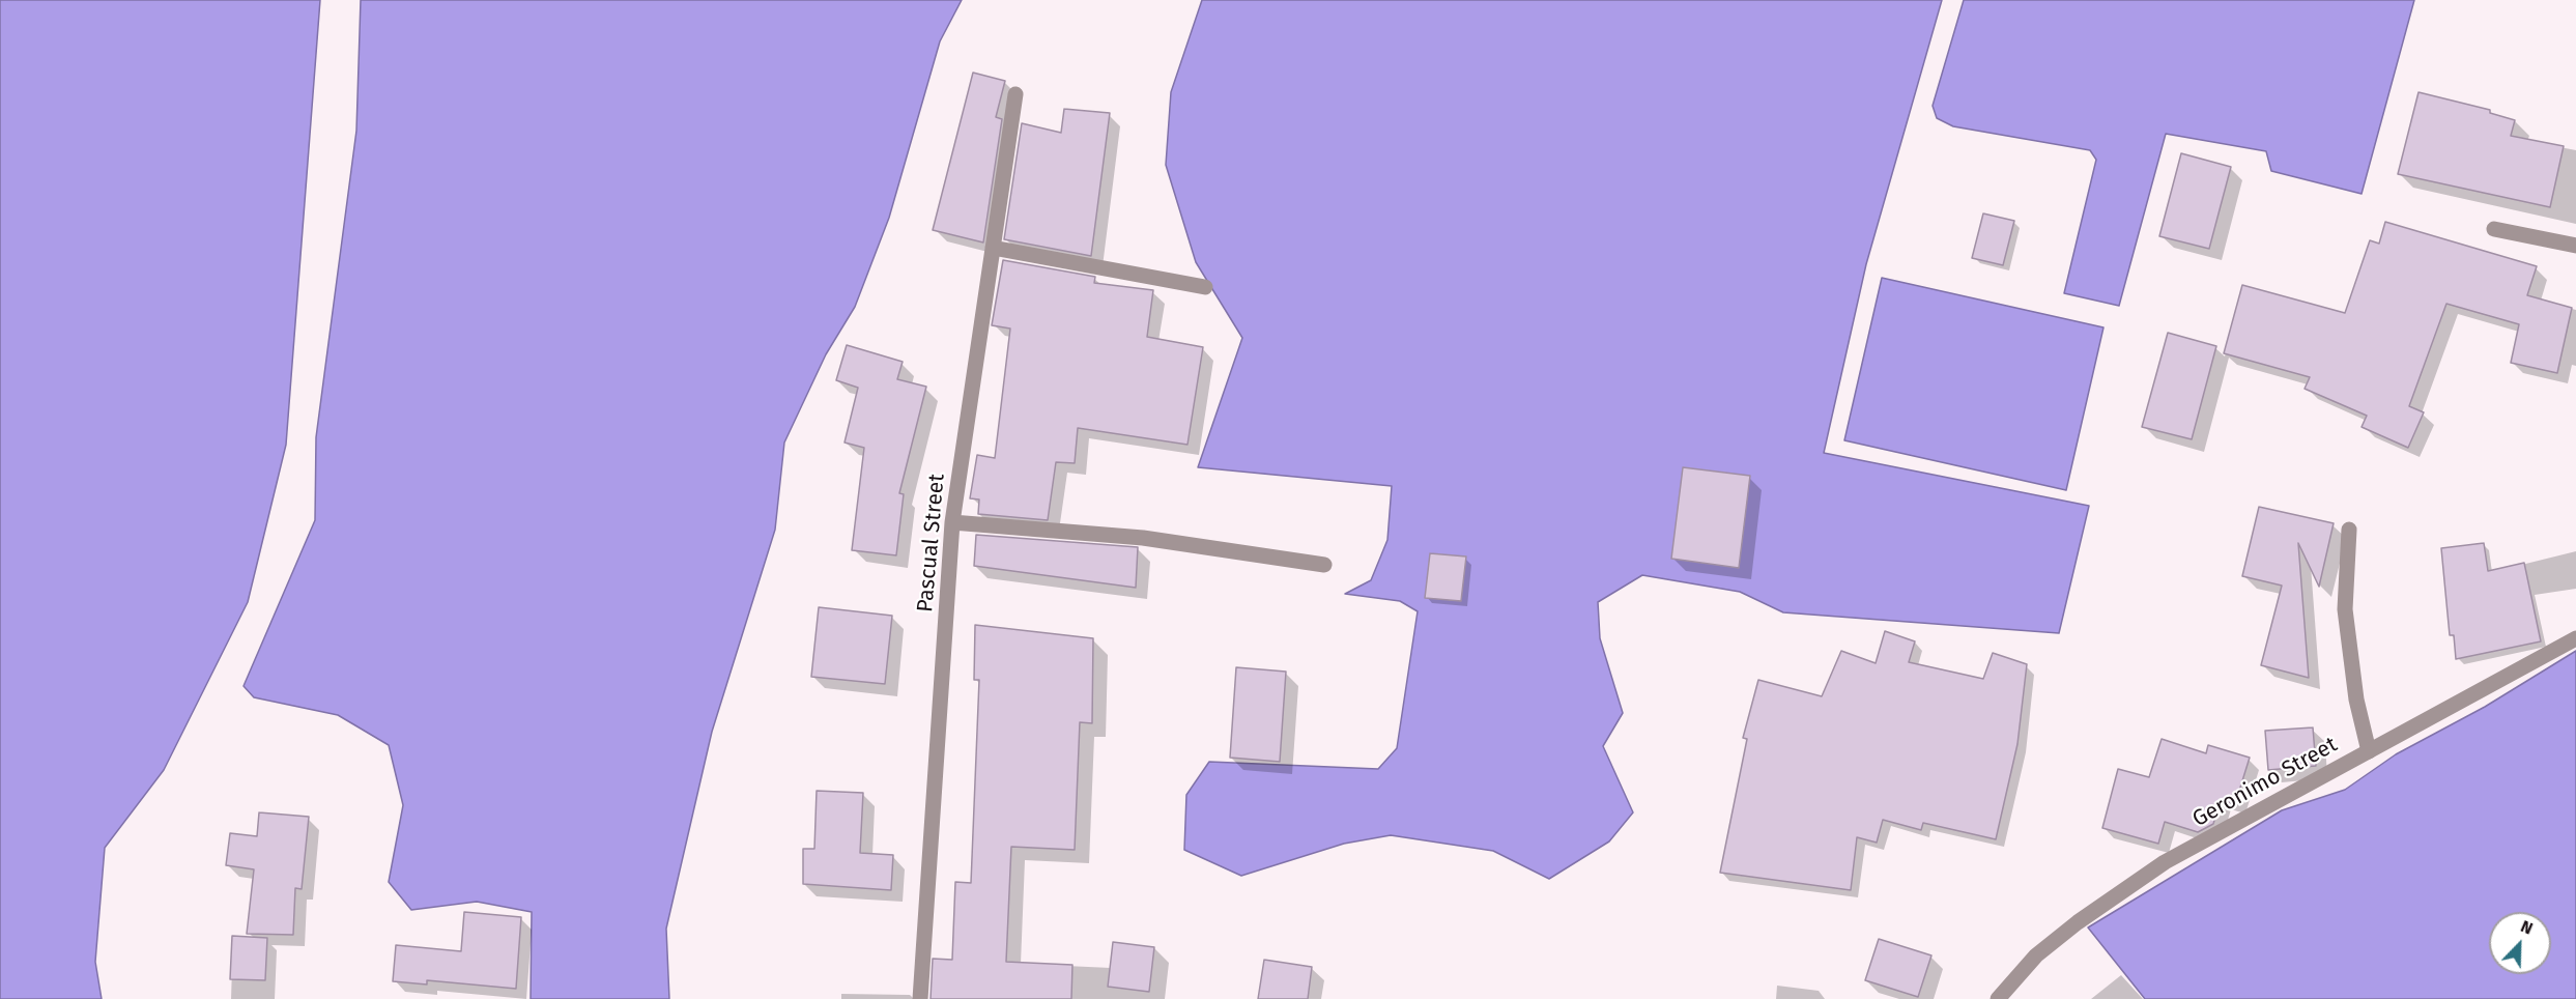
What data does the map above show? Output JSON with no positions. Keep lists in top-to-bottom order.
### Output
{
  "streets": {
    "street": ["Pascual Street", "Geronimo Street"]
  },
  "north": "top right"
}
